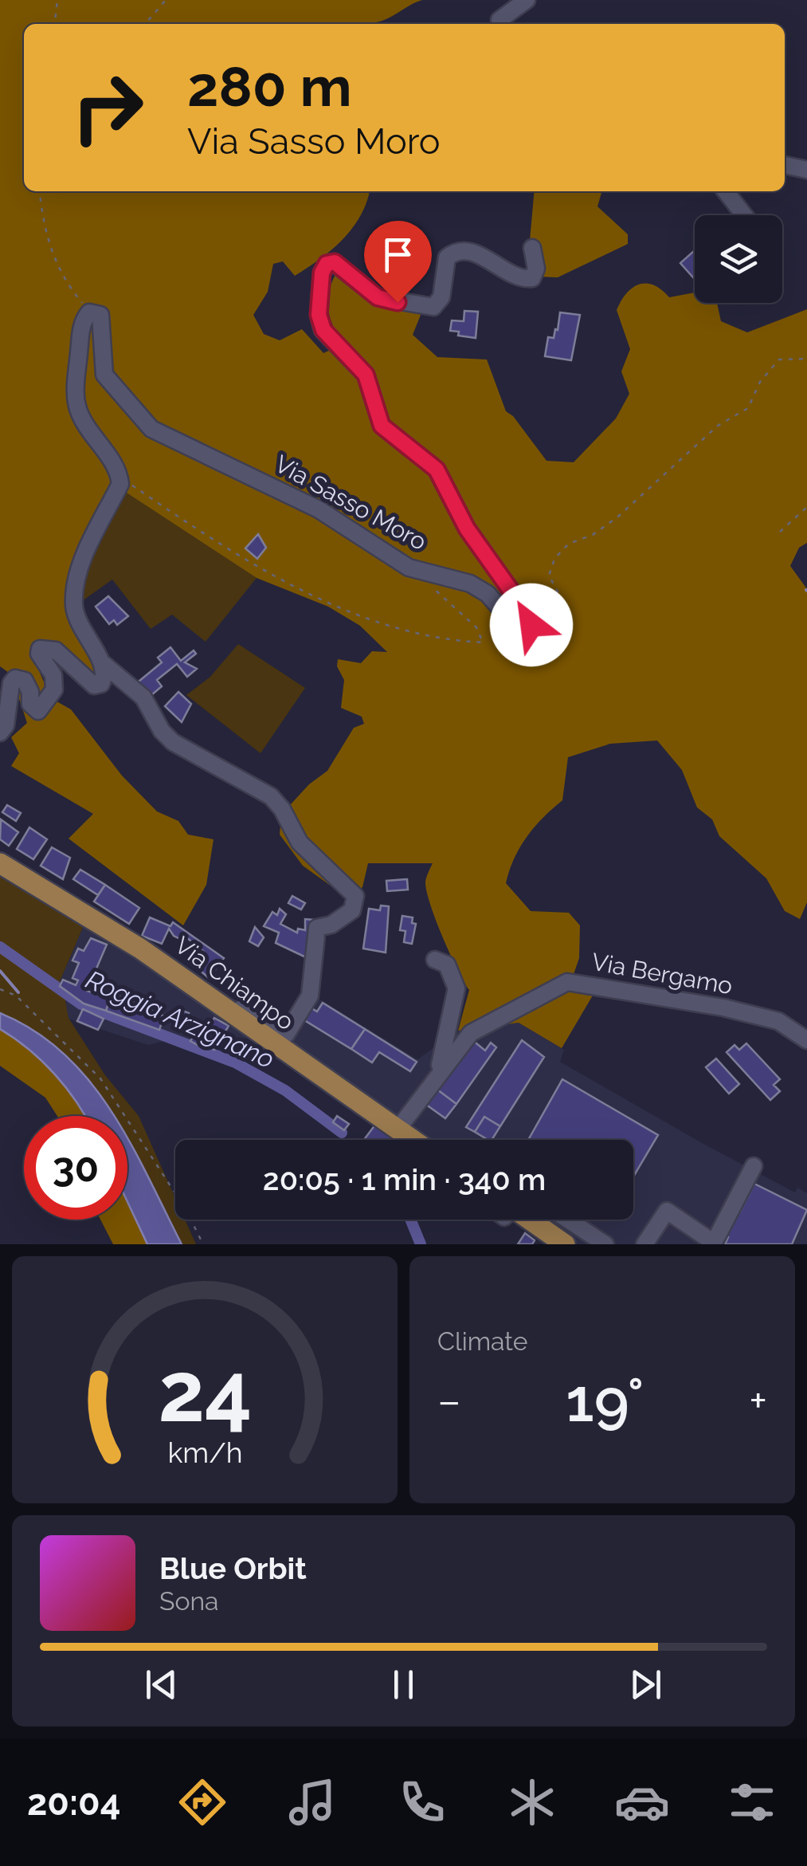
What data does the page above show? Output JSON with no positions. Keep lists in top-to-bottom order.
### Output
{
  "streets": {
    "main road": ["Via Chiampo"],
    "street": ["Via Sasso Moro", "Via Bergamo"]
  },
  "crossings": [
    ["Via Bergamo", "Via Chiampo"]
  ],
  "water": ["Roggia Arzignano"],
  "page": {
    "turn": ["280 m", "Via Sasso Moro"],
    "limit": "30",
    "trip": "20:05 · 1 min · 340 m",
    "tile": "Climate",
    "heat": ["−", "19°", "+"],
    "song": ["Blue Orbit", "Sona"],
    "tabs": "20:04",
    "gauge": ["24", "km/h"]
  }
}
